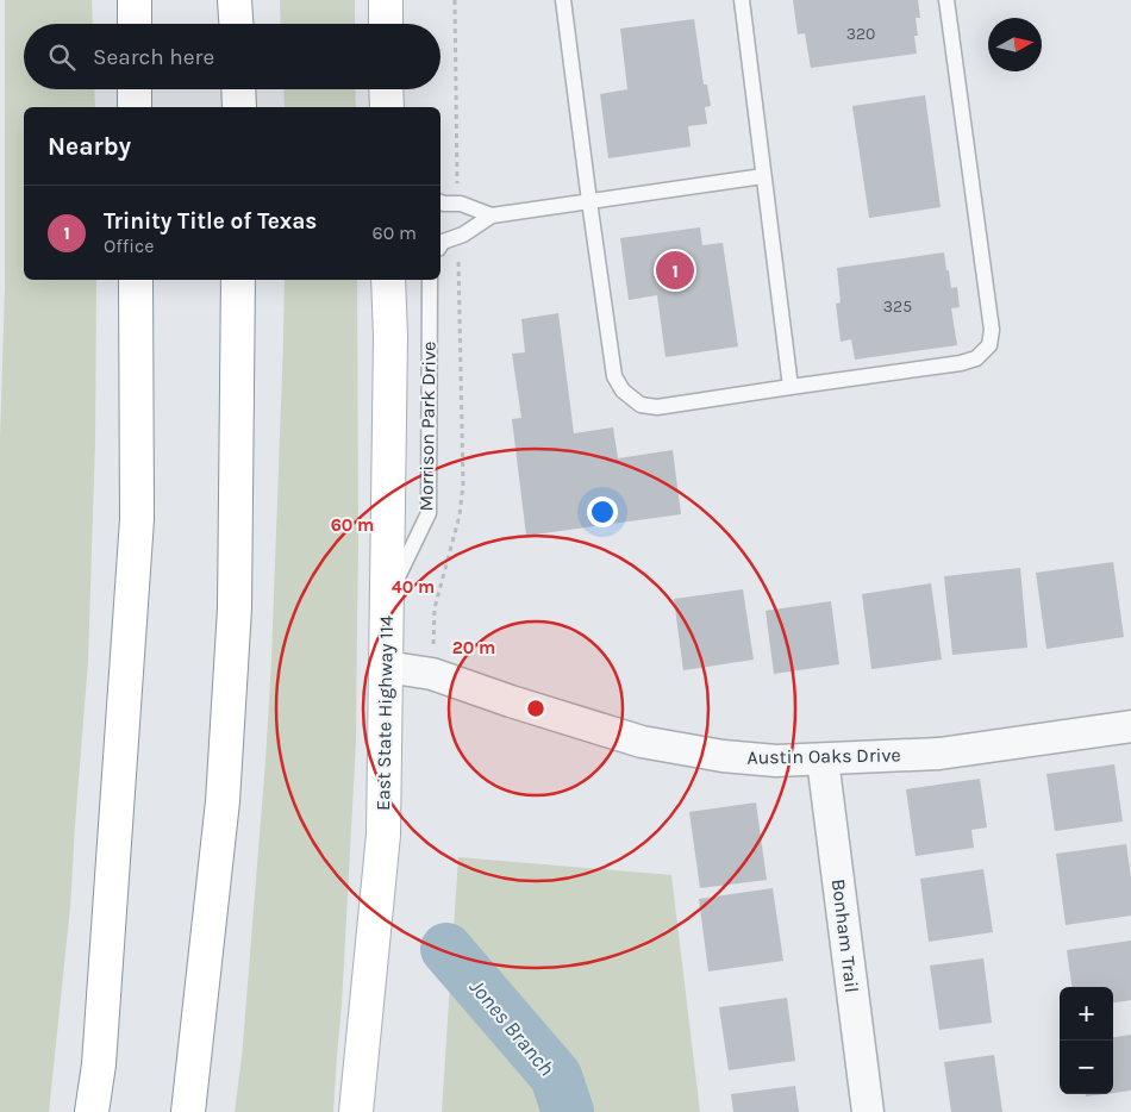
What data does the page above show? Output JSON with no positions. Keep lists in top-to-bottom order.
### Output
{
  "streets": {
    "main road": ["East State Highway 114"],
    "street": ["Austin Oaks Drive", "Bonham Trail"],
    "lane": ["Morrison Park Drive"]
  },
  "crossings": [
    ["Morrison Park Drive", "East State Highway 114"],
    ["East State Highway 114", "Austin Oaks Drive"],
    ["Austin Oaks Drive", "Bonham Trail"]
  ],
  "water": ["Jones Branch"],
  "house_numbers": ["320", "325"],
  "north": "right",
  "page": {
    "search": "Search here",
    "heading": "Nearby",
    "list": [
      {
        "mark": "1",
        "name": "Trinity Title of Texas",
        "note": "Office",
        "value": "60 m"
      }
    ],
    "pins": "1",
    "map_buttons": ["+", "−"]
  },
  "rings": ["60 m", "40 m", "20 m"]
}
